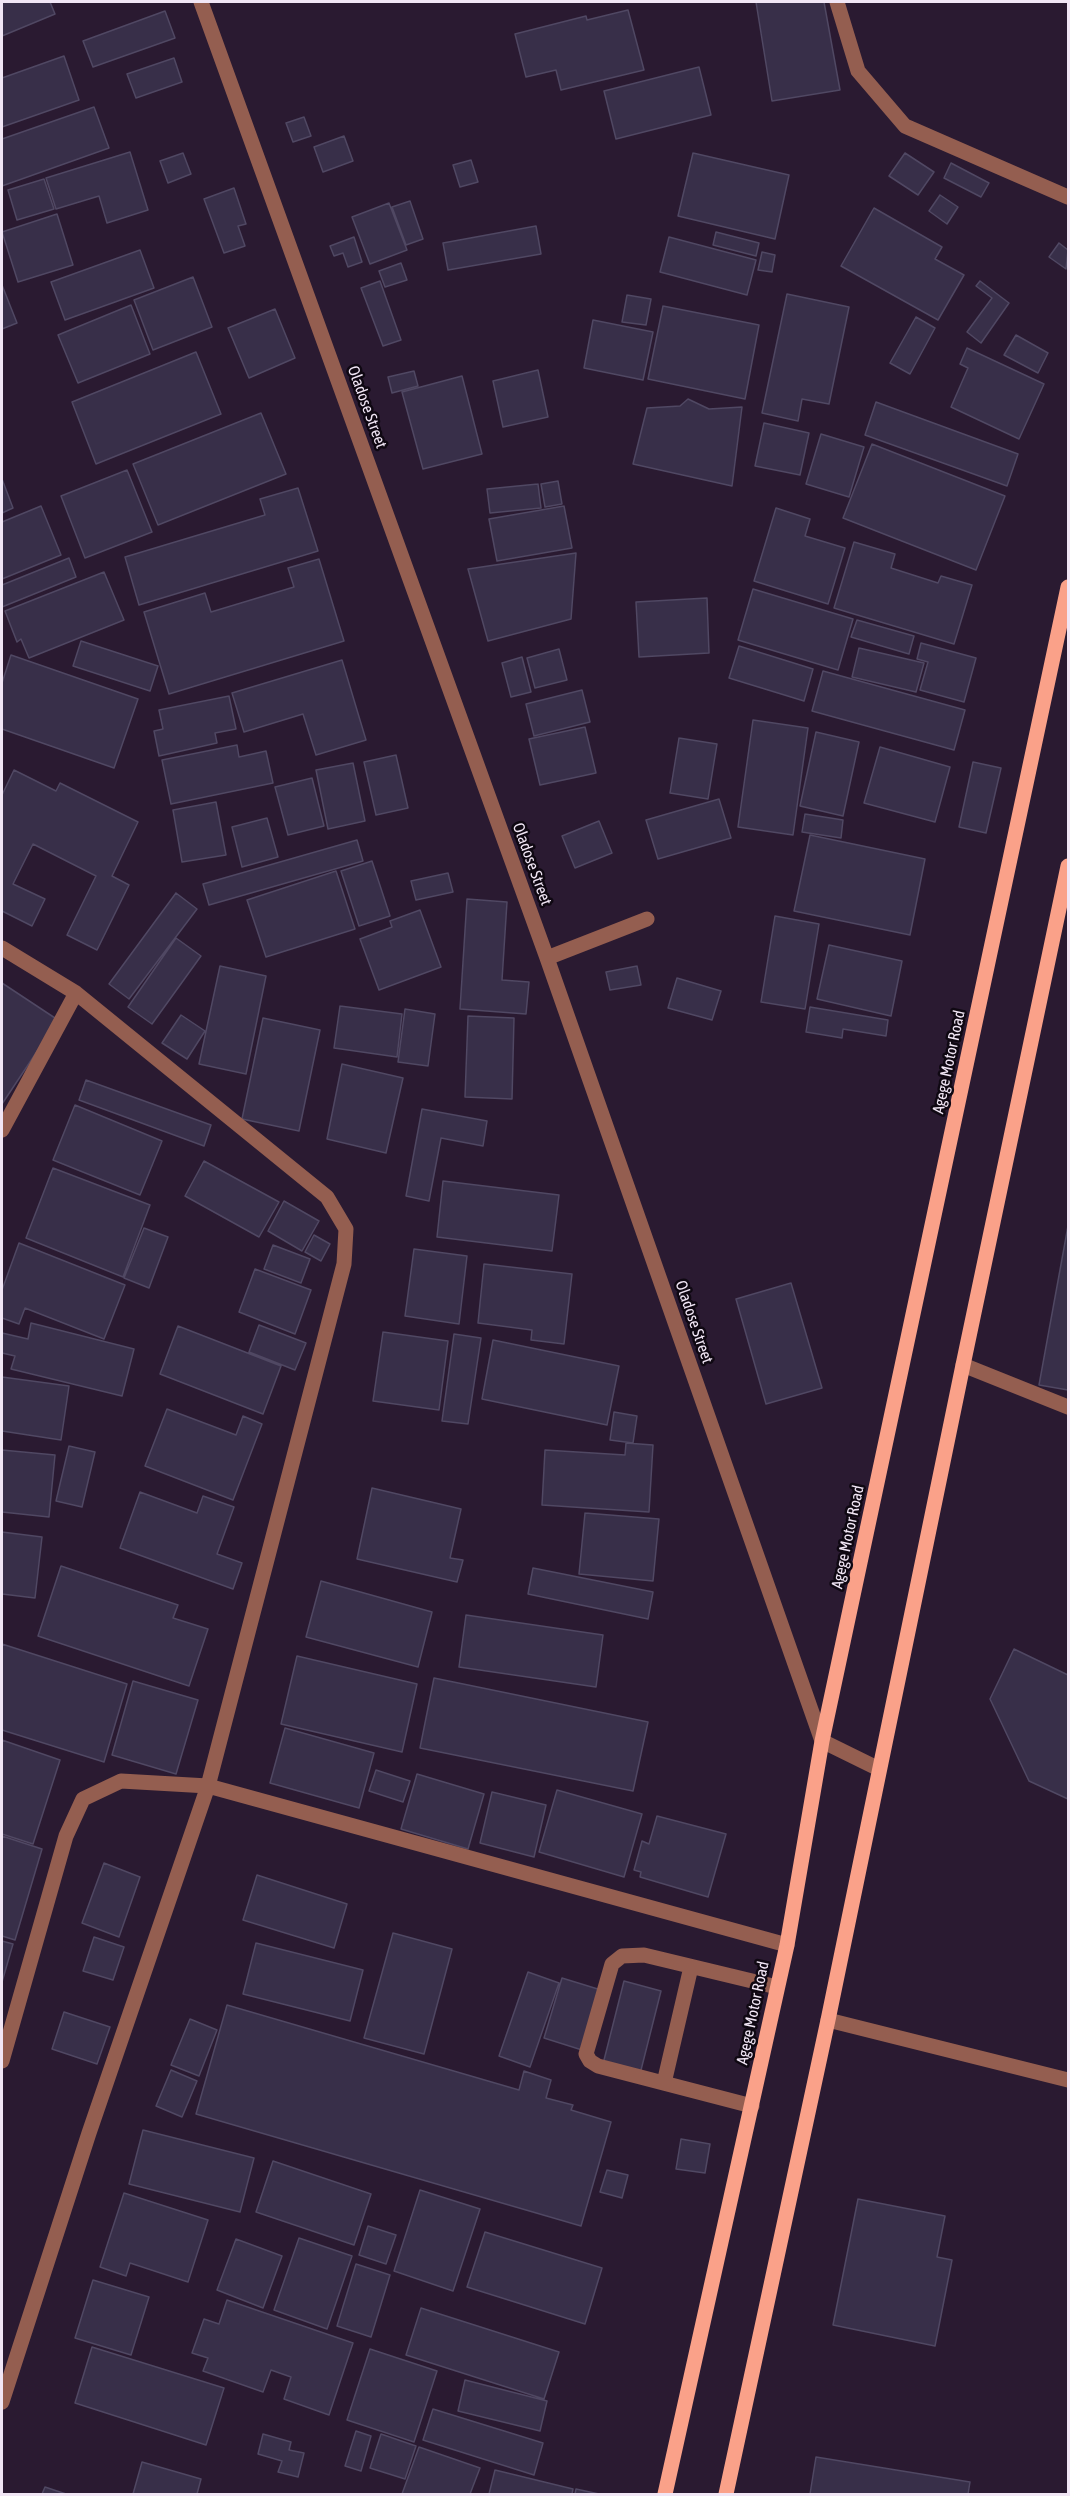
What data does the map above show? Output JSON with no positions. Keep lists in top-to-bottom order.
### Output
{
  "streets": {
    "main road": ["Agege Motor Road"],
    "street": ["Oladose Street"]
  },
  "crossings": [
    ["Oladose Street", "Agege Motor Road"]
  ]
}
